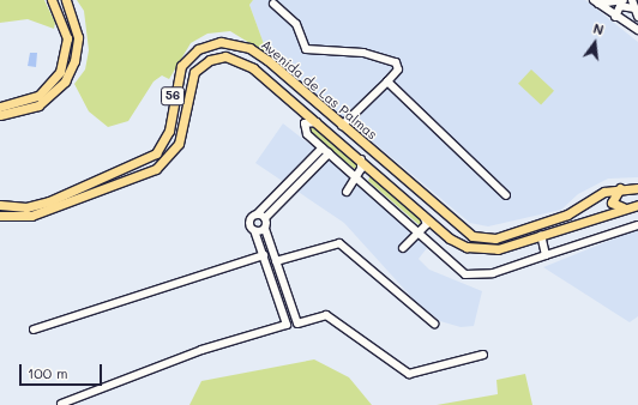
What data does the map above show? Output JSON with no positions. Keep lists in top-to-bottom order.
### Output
{
  "streets": {
    "main road": ["Avenida de Las Palmas", "56"]
  },
  "scale_bar": "100 m",
  "north": "top"
}
